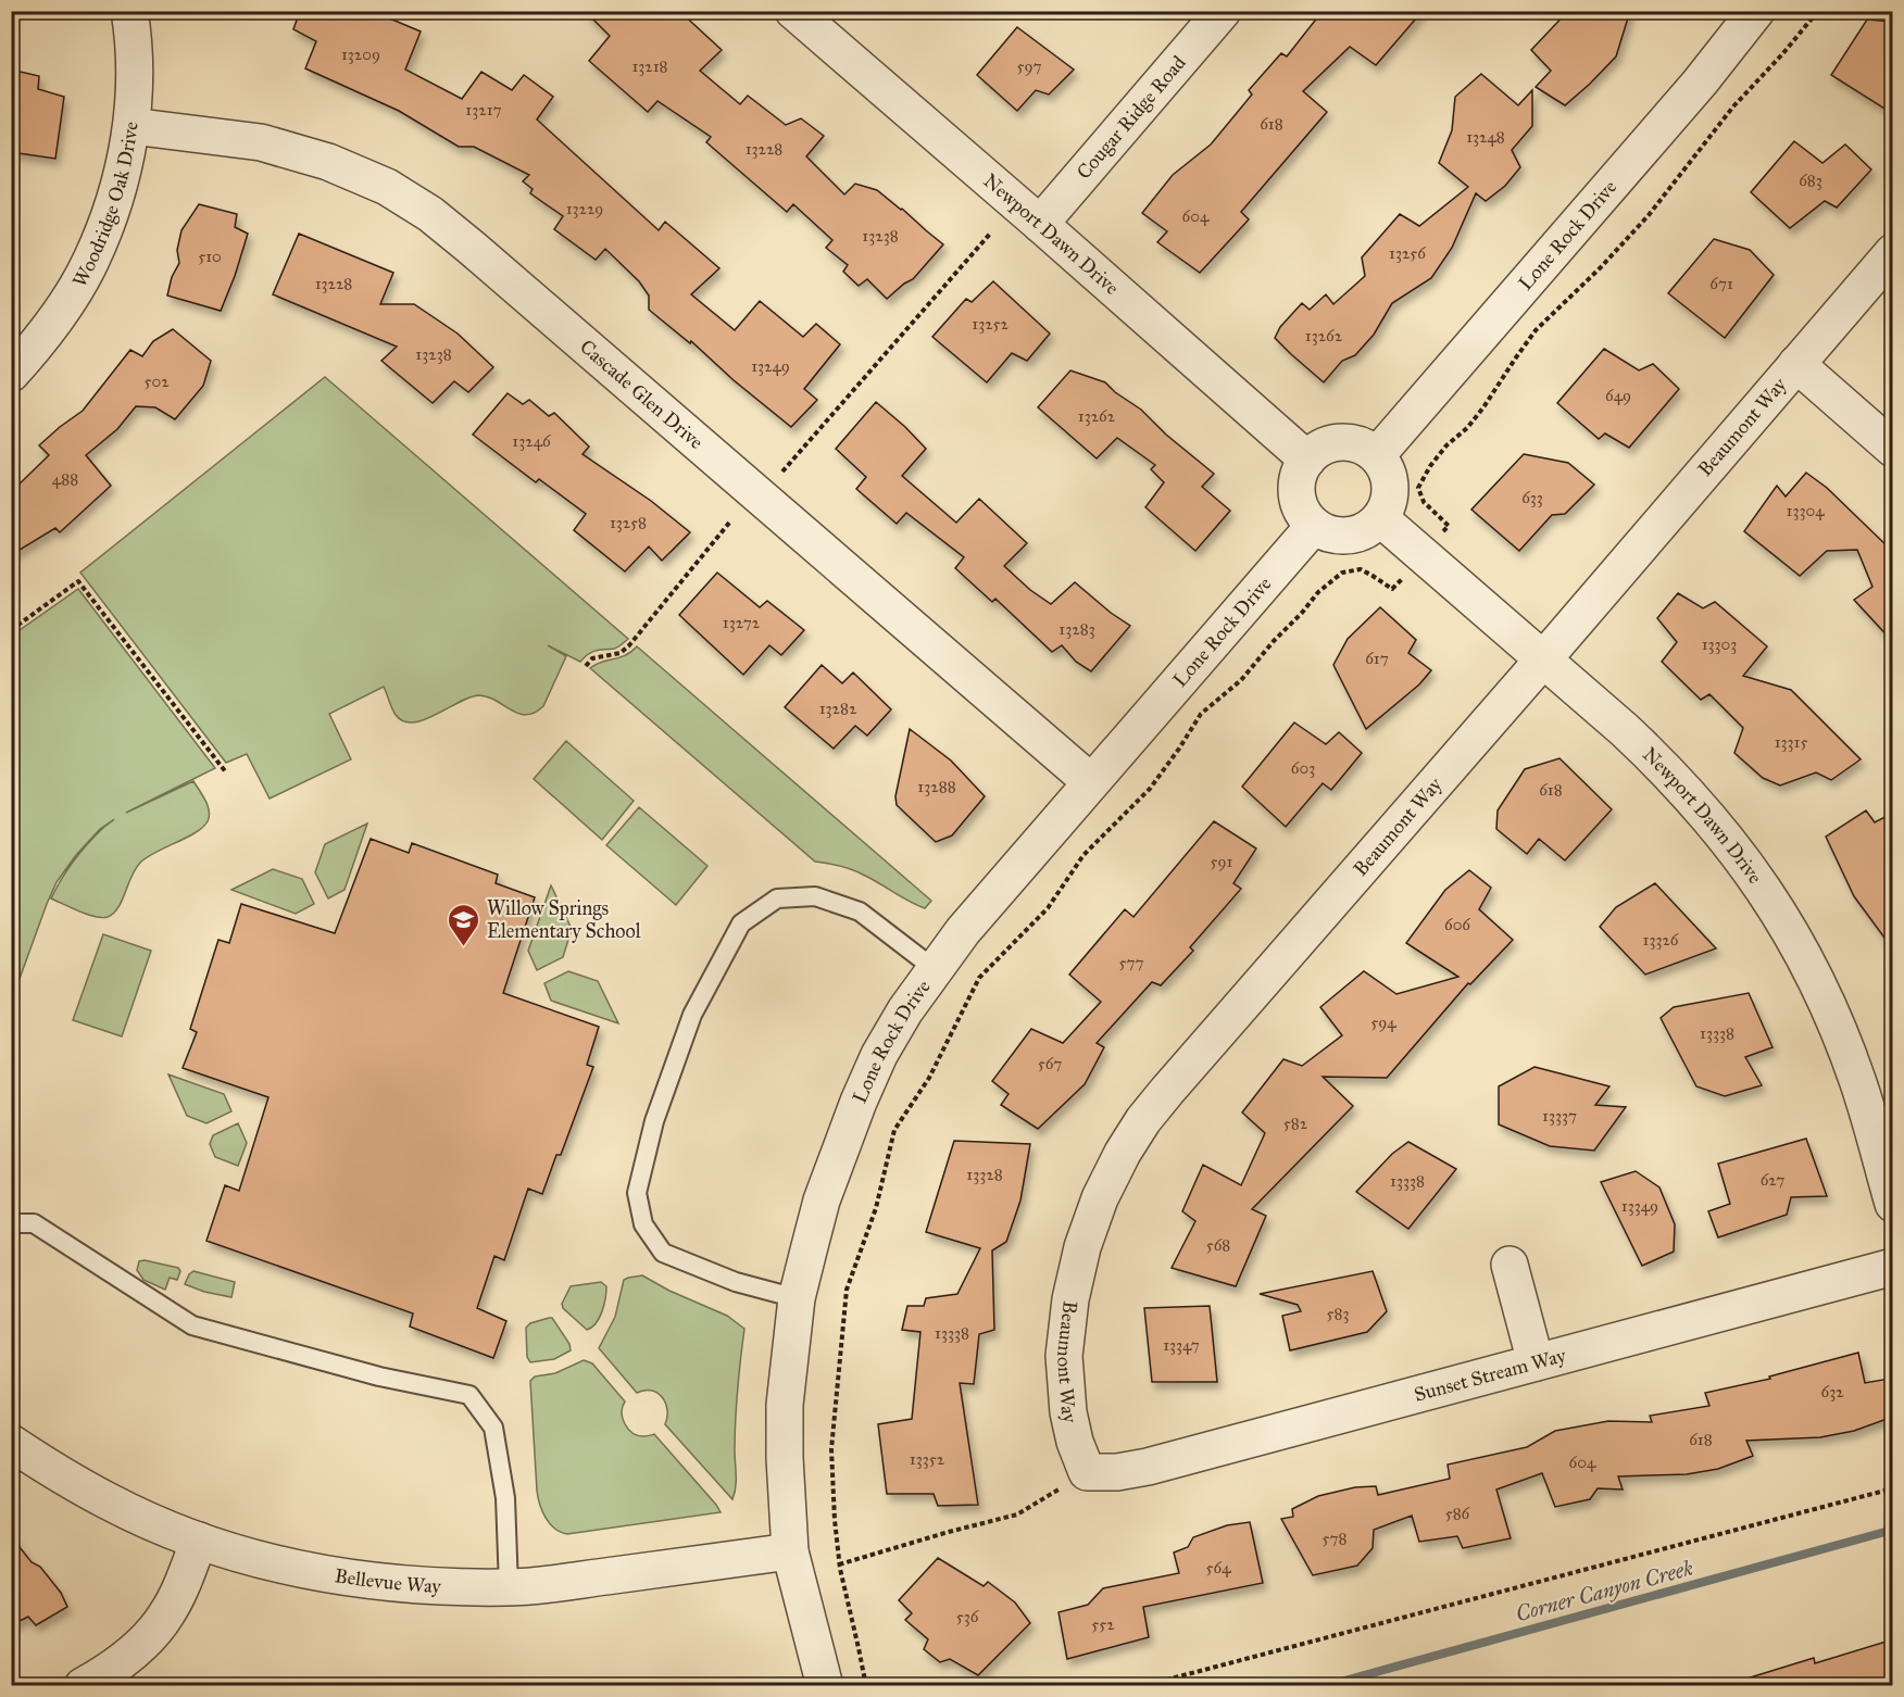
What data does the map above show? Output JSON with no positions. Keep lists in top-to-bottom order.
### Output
{
  "streets": {
    "street": [
      "Cougar Ridge Road",
      "Woodridge Oak Drive",
      "Newport Dawn Drive",
      "Lone Rock Drive",
      "Cascade Glen Drive",
      "Beaumont Way",
      "Sunset Stream Way",
      "Bellevue Way"
    ]
  },
  "crossings": [
    ["Cougar Ridge Road", "Newport Dawn Drive"],
    ["Woodridge Oak Drive", "Cascade Glen Drive"],
    ["Newport Dawn Drive", "Lone Rock Drive"],
    ["Newport Dawn Drive", "Beaumont Way"],
    ["Lone Rock Drive", "Cascade Glen Drive"],
    ["Lone Rock Drive", "Bellevue Way"],
    ["Beaumont Way", "Sunset Stream Way"]
  ],
  "water": ["Corner Canyon Creek"],
  "places": {
    "school or university": ["Willow Springs Elementary School"]
  },
  "house_numbers": [
    "13209",
    "13218",
    "597",
    "13217",
    "618",
    "13248",
    "13228",
    "683",
    "13229",
    "604",
    "13238",
    "13256",
    "510",
    "13228",
    "671",
    "13252",
    "13262",
    "13238",
    "13249",
    "502",
    "649",
    "13262",
    "13246",
    "488",
    "633",
    "13304",
    "13258",
    "13272",
    "13283",
    "13303",
    "617",
    "13282",
    "13315",
    "603",
    "13288",
    "618",
    "591",
    "606",
    "13326",
    "577",
    "594",
    "13338",
    "567",
    "13337",
    "582",
    "13328",
    "627",
    "13338",
    "13349",
    "568",
    "583",
    "13338",
    "13347",
    "632",
    "618",
    "13352",
    "604",
    "586",
    "578",
    "564",
    "536",
    "552"
  ]
}
